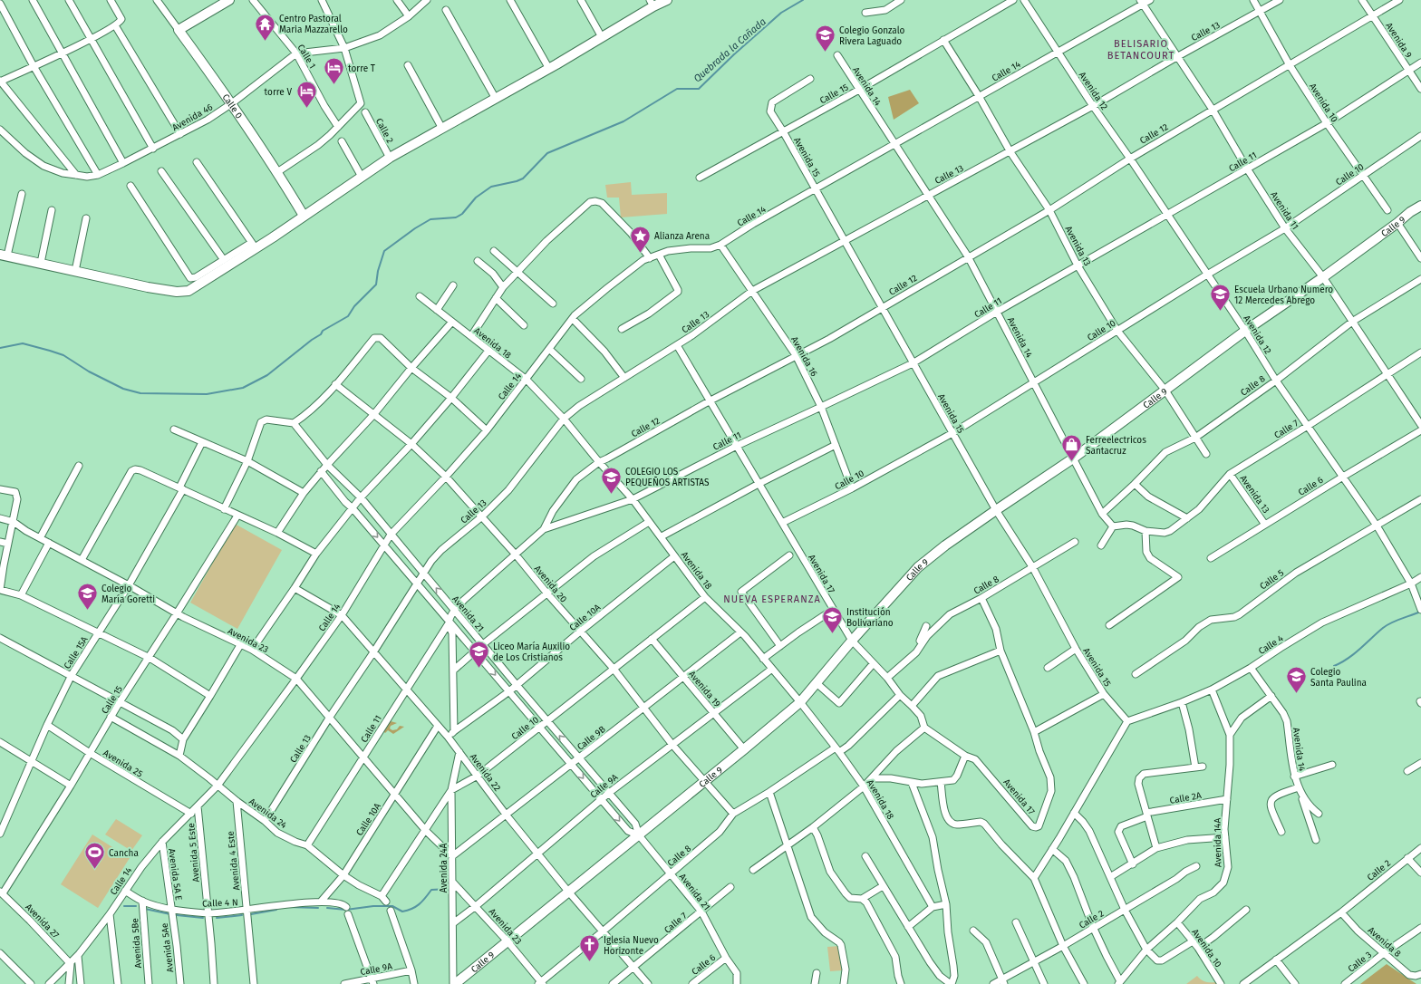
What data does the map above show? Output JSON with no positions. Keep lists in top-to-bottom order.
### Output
{
  "streets": {
    "street": [
      "Calle 13",
      "Avenida 9",
      "Calle 1",
      "Calle 14",
      "Avenida 14",
      "Avenida 12",
      "Calle 15",
      "Avenida 10",
      "Calle 0",
      "Avenida 46",
      "Calle 2",
      "Calle 12",
      "Avenida 15",
      "Calle 11",
      "Calle 10",
      "Avenida 11",
      "Calle 9",
      "Avenida 13",
      "Avenida 18",
      "Avenida 16",
      "Calle 8",
      "Calle 7",
      "Calle 6",
      "Avenida 17",
      "Calle 5",
      "Avenida 20",
      "Avenida 21",
      "Calle 10A",
      "Avenida 23",
      "Calle 4",
      "Calle 15A",
      "Avenida 19",
      "Calle 9B",
      "Avenida 25",
      "Avenida 22",
      "Calle 9A",
      "Calle 2A",
      "Avenida 24",
      "Avenida 14A",
      "Avenida 5 Este",
      "Avenida 4 Este",
      "Avenida 24A",
      "Avenida 5A E",
      "Calle 4 N",
      "Avenida 27",
      "Avenida 8",
      "Avenida 5Be",
      "Avenida 5Ae",
      "Calle 3"
    ]
  },
  "crossings": [
    ["Calle 13", "Avenida 14"],
    ["Calle 13", "Avenida 12"],
    ["Calle 13", "Avenida 10"],
    ["Calle 13", "Avenida 15"],
    ["Calle 13", "Avenida 11"],
    ["Calle 13", "Avenida 13"],
    ["Calle 13", "Avenida 18"],
    ["Calle 13", "Avenida 16"],
    ["Calle 13", "Avenida 17"],
    ["Calle 13", "Avenida 20"],
    ["Calle 13", "Avenida 21"],
    ["Calle 13", "Avenida 23"],
    ["Calle 13", "Avenida 22"],
    ["Calle 13", "Avenida 24"],
    ["Avenida 9", "Calle 12"],
    ["Avenida 9", "Calle 11"],
    ["Calle 1", "Avenida 46"],
    ["Calle 14", "Avenida 14"],
    ["Calle 14", "Avenida 12"],
    ["Calle 14", "Avenida 15"],
    ["Calle 14", "Avenida 11"],
    ["Calle 14", "Avenida 13"],
    ["Calle 14", "Avenida 18"],
    ["Calle 14", "Avenida 16"],
    ["Calle 14", "Avenida 20"],
    ["Calle 14", "Avenida 21"],
    ["Calle 14", "Avenida 23"],
    ["Calle 14", "Avenida 25"],
    ["Calle 14", "Avenida 22"],
    ["Calle 14", "Avenida 24"],
    ["Calle 14", "Avenida 5 Este"],
    ["Calle 14", "Avenida 5A E"],
    ["Calle 14", "Calle 4 N"],
    ["Calle 14", "Avenida 27"],
    ["Avenida 14", "Calle 15"],
    ["Avenida 14", "Calle 12"],
    ["Avenida 14", "Calle 11"],
    ["Avenida 14", "Calle 10"],
    ["Avenida 14", "Calle 9"],
    ["Avenida 14", "Calle 8"],
    ["Avenida 14", "Calle 4"],
    ["Avenida 12", "Calle 12"],
    ["Avenida 12", "Calle 11"],
    ["Avenida 12", "Calle 10"],
    ["Avenida 12", "Calle 9"],
    ["Avenida 12", "Calle 8"],
    ["Avenida 12", "Calle 7"],
    ["Avenida 12", "Calle 6"],
    ["Avenida 12", "Calle 5"],
    ["Avenida 12", "Calle 4"],
    ["Calle 15", "Avenida 15"],
    ["Calle 15", "Avenida 13"],
    ["Calle 15", "Avenida 23"],
    ["Calle 15", "Avenida 25"],
    ["Calle 15", "Avenida 24"],
    ["Calle 15", "Avenida 27"],
    ["Avenida 10", "Calle 12"],
    ["Avenida 10", "Calle 11"],
    ["Avenida 10", "Calle 10"],
    ["Avenida 10", "Avenida 14A"],
    ["Calle 0", "Avenida 46"],
    ["Calle 2", "Avenida 8"],
    ["Calle 12", "Avenida 15"],
    ["Calle 12", "Calle 11"],
    ["Calle 12", "Avenida 11"],
    ["Calle 12", "Avenida 13"],
    ["Calle 12", "Avenida 18"],
    ["Calle 12", "Avenida 16"],
    ["Calle 12", "Avenida 17"],
    ["Calle 12", "Avenida 20"],
    ["Calle 12", "Avenida 21"],
    ["Avenida 15", "Calle 11"],
    ["Avenida 15", "Calle 10"],
    ["Avenida 15", "Calle 9"],
    ["Avenida 15", "Calle 8"],
    ["Avenida 15", "Calle 4"],
    ["Calle 11", "Avenida 11"],
    ["Calle 11", "Avenida 13"],
    ["Calle 11", "Avenida 18"],
    ["Calle 11", "Avenida 16"],
    ["Calle 11", "Avenida 17"],
    ["Calle 11", "Avenida 21"],
    ["Calle 11", "Avenida 23"],
    ["Calle 11", "Avenida 22"],
    ["Calle 11", "Avenida 24"],
    ["Calle 10", "Avenida 11"],
    ["Calle 10", "Avenida 13"],
    ["Calle 10", "Avenida 18"],
    ["Calle 10", "Avenida 16"],
    ["Calle 10", "Avenida 17"],
    ["Calle 10", "Avenida 20"],
    ["Calle 10", "Avenida 21"],
    ["Calle 10", "Avenida 23"],
    ["Calle 10", "Avenida 19"],
    ["Calle 10", "Avenida 22"],
    ["Calle 10", "Avenida 24"],
    ["Calle 10", "Avenida 24A"],
    ["Avenida 11", "Calle 9"],
    ["Avenida 11", "Calle 8"],
    ["Avenida 11", "Calle 7"],
    ["Calle 9", "Avenida 13"],
    ["Calle 9", "Avenida 18"],
    ["Calle 9", "Avenida 17"],
    ["Calle 9", "Avenida 20"],
    ["Calle 9", "Avenida 21"],
    ["Calle 9", "Avenida 23"],
    ["Calle 9", "Avenida 19"],
    ["Calle 9", "Avenida 22"],
    ["Calle 9", "Avenida 24A"],
    ["Avenida 13", "Calle 8"],
    ["Avenida 13", "Calle 7"],
    ["Avenida 13", "Calle 6"],
    ["Avenida 18", "Calle 8"],
    ["Avenida 18", "Calle 10A"],
    ["Avenida 18", "Calle 9B"],
    ["Avenida 18", "Calle 9A"],
    ["Calle 8", "Avenida 17"],
    ["Calle 8", "Avenida 20"],
    ["Calle 8", "Avenida 21"],
    ["Calle 8", "Avenida 23"],
    ["Calle 8", "Avenida 22"],
    ["Calle 7", "Avenida 21"],
    ["Calle 7", "Avenida 22"],
    ["Calle 6", "Avenida 21"],
    ["Avenida 20", "Calle 10A"],
    ["Avenida 20", "Calle 9B"],
    ["Avenida 20", "Calle 9A"],
    ["Avenida 21", "Calle 10A"],
    ["Avenida 21", "Calle 9B"],
    ["Avenida 21", "Calle 9A"],
    ["Calle 10A", "Avenida 23"],
    ["Calle 10A", "Avenida 22"],
    ["Calle 10A", "Avenida 24"],
    ["Calle 10A", "Calle 4 N"],
    ["Avenida 23", "Calle 15A"],
    ["Avenida 23", "Calle 9B"],
    ["Avenida 23", "Calle 9A"],
    ["Avenida 23", "Avenida 24A"],
    ["Calle 4", "Avenida 14A"],
    ["Calle 15A", "Avenida 25"],
    ["Avenida 19", "Calle 9B"],
    ["Avenida 19", "Calle 9A"],
    ["Calle 9B", "Avenida 22"],
    ["Calle 9B", "Avenida 24A"],
    ["Avenida 22", "Calle 9A"],
    ["Avenida 22", "Avenida 24A"],
    ["Calle 9A", "Avenida 24A"],
    ["Calle 2A", "Avenida 14A"],
    ["Avenida 24", "Avenida 4 Este"],
    ["Avenida 5 Este", "Calle 4 N"],
    ["Avenida 4 Este", "Calle 4 N"],
    ["Avenida 5A E", "Calle 4 N"],
    ["Avenida 5A E", "Avenida 5Ae"],
    ["Calle 4 N", "Avenida 5Be"],
    ["Calle 4 N", "Avenida 5Ae"],
    ["Avenida 8", "Calle 3"]
  ],
  "districts": ["BELISARIO BETANCOURT", "NUEVA ESPERANZA"],
  "water": ["Quebrada la Cañada"],
  "places": {
    "temple": ["Centro Pastoral Maria Mazzarello"],
    "school or university": [
      "Colegio Gonzalo Rivera Laguado",
      "Escuela Urbano Numero 12 Mercedes Abrego",
      "COLEGIO LOS PEQUEÑOS ARTISTAS",
      "Colegio María Goretti",
      "Institución Bolivariano",
      "Liceo María Auxilio de Los Cristianos",
      "Colegio Santa Paulina"
    ],
    "hotel": ["torre T", "torre V"],
    "place": ["Alianza Arena"],
    "shop": ["Ferreelectricos Santacruz"],
    "sports": ["Cancha"],
    "church": ["Iglesia Nuevo Horizonte"]
  }
}
